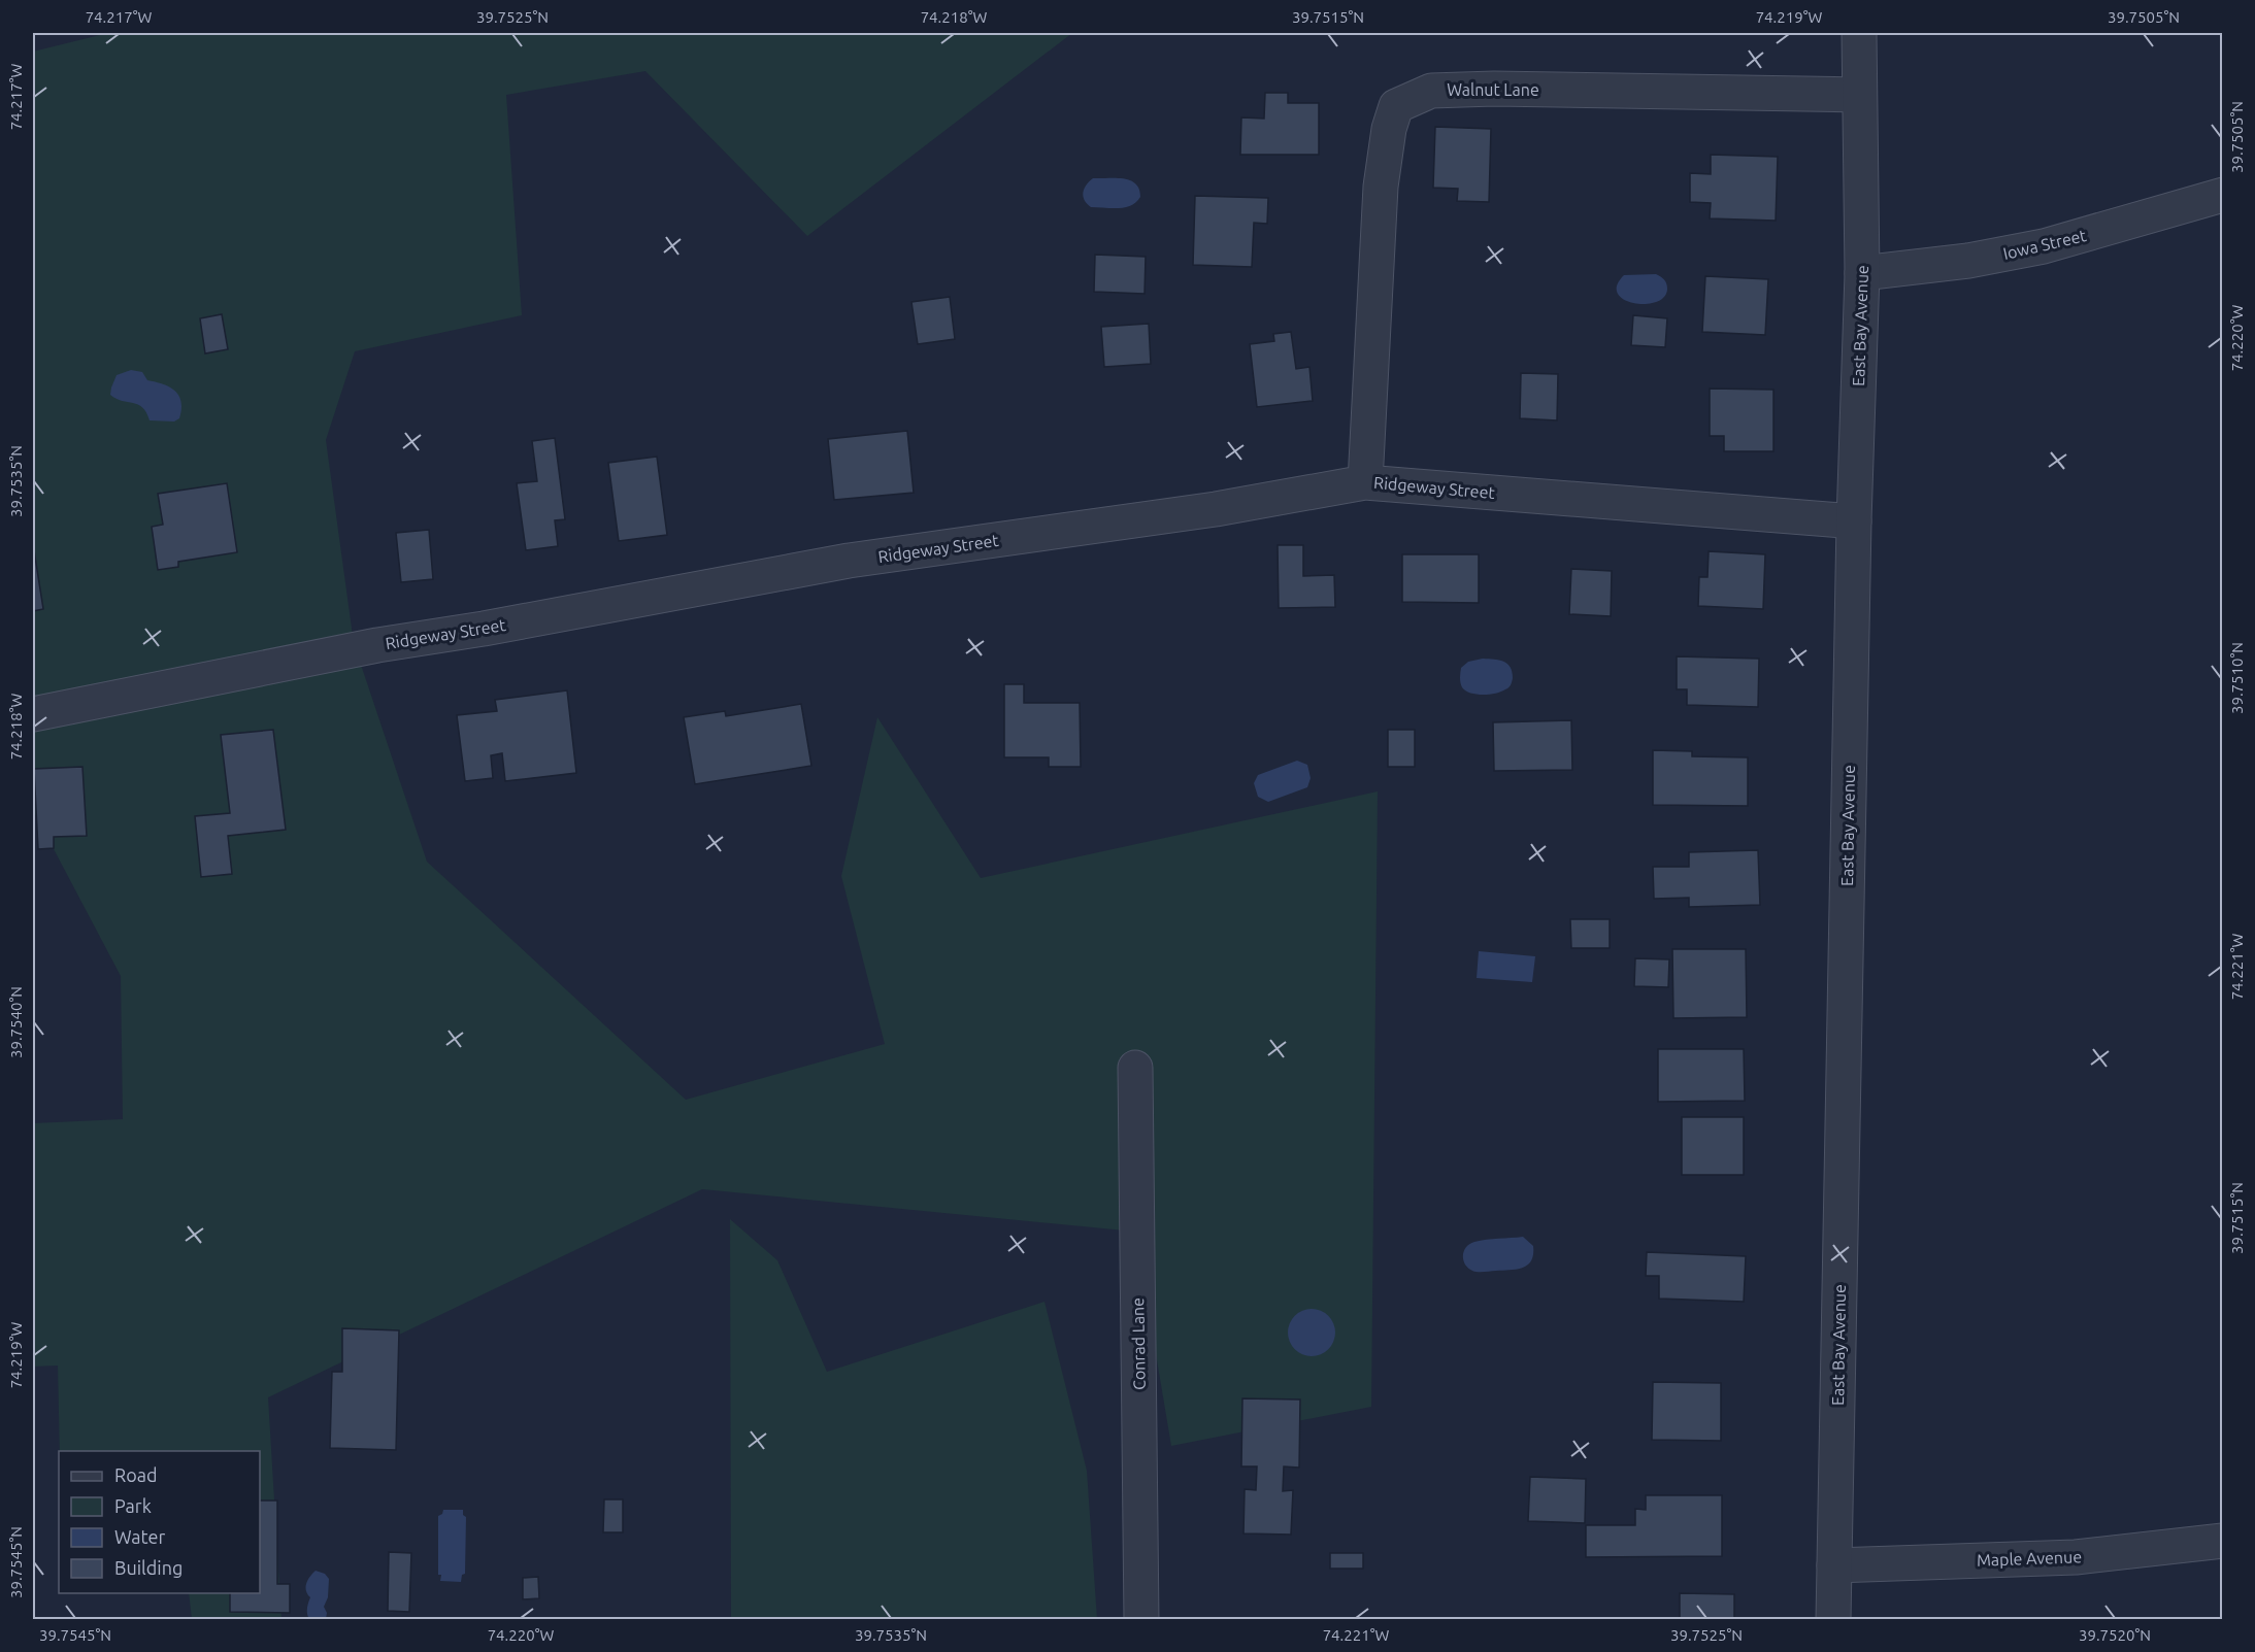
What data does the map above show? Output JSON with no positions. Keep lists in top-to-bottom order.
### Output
{
  "streets": {
    "street": [
      "Walnut Lane",
      "Iowa Street",
      "East Bay Avenue",
      "Ridgeway Street",
      "Conrad Lane",
      "Maple Avenue"
    ]
  },
  "crossings": [
    ["Walnut Lane", "East Bay Avenue"],
    ["Walnut Lane", "Ridgeway Street"],
    ["Iowa Street", "East Bay Avenue"],
    ["East Bay Avenue", "Ridgeway Street"],
    ["East Bay Avenue", "Maple Avenue"]
  ],
  "legend": [
    "Road",
    "Park",
    "Water",
    "Building"
  ],
  "coordinates": [
    "74.217°W",
    "39.7525°N",
    "74.218°W",
    "39.7515°N",
    "74.219°W",
    "39.7505°N",
    "74.220°W",
    "39.7535°N",
    "39.7510°N",
    "74.221°W",
    "39.7540°N",
    "39.7545°N",
    "39.7520°N"
  ]
}
